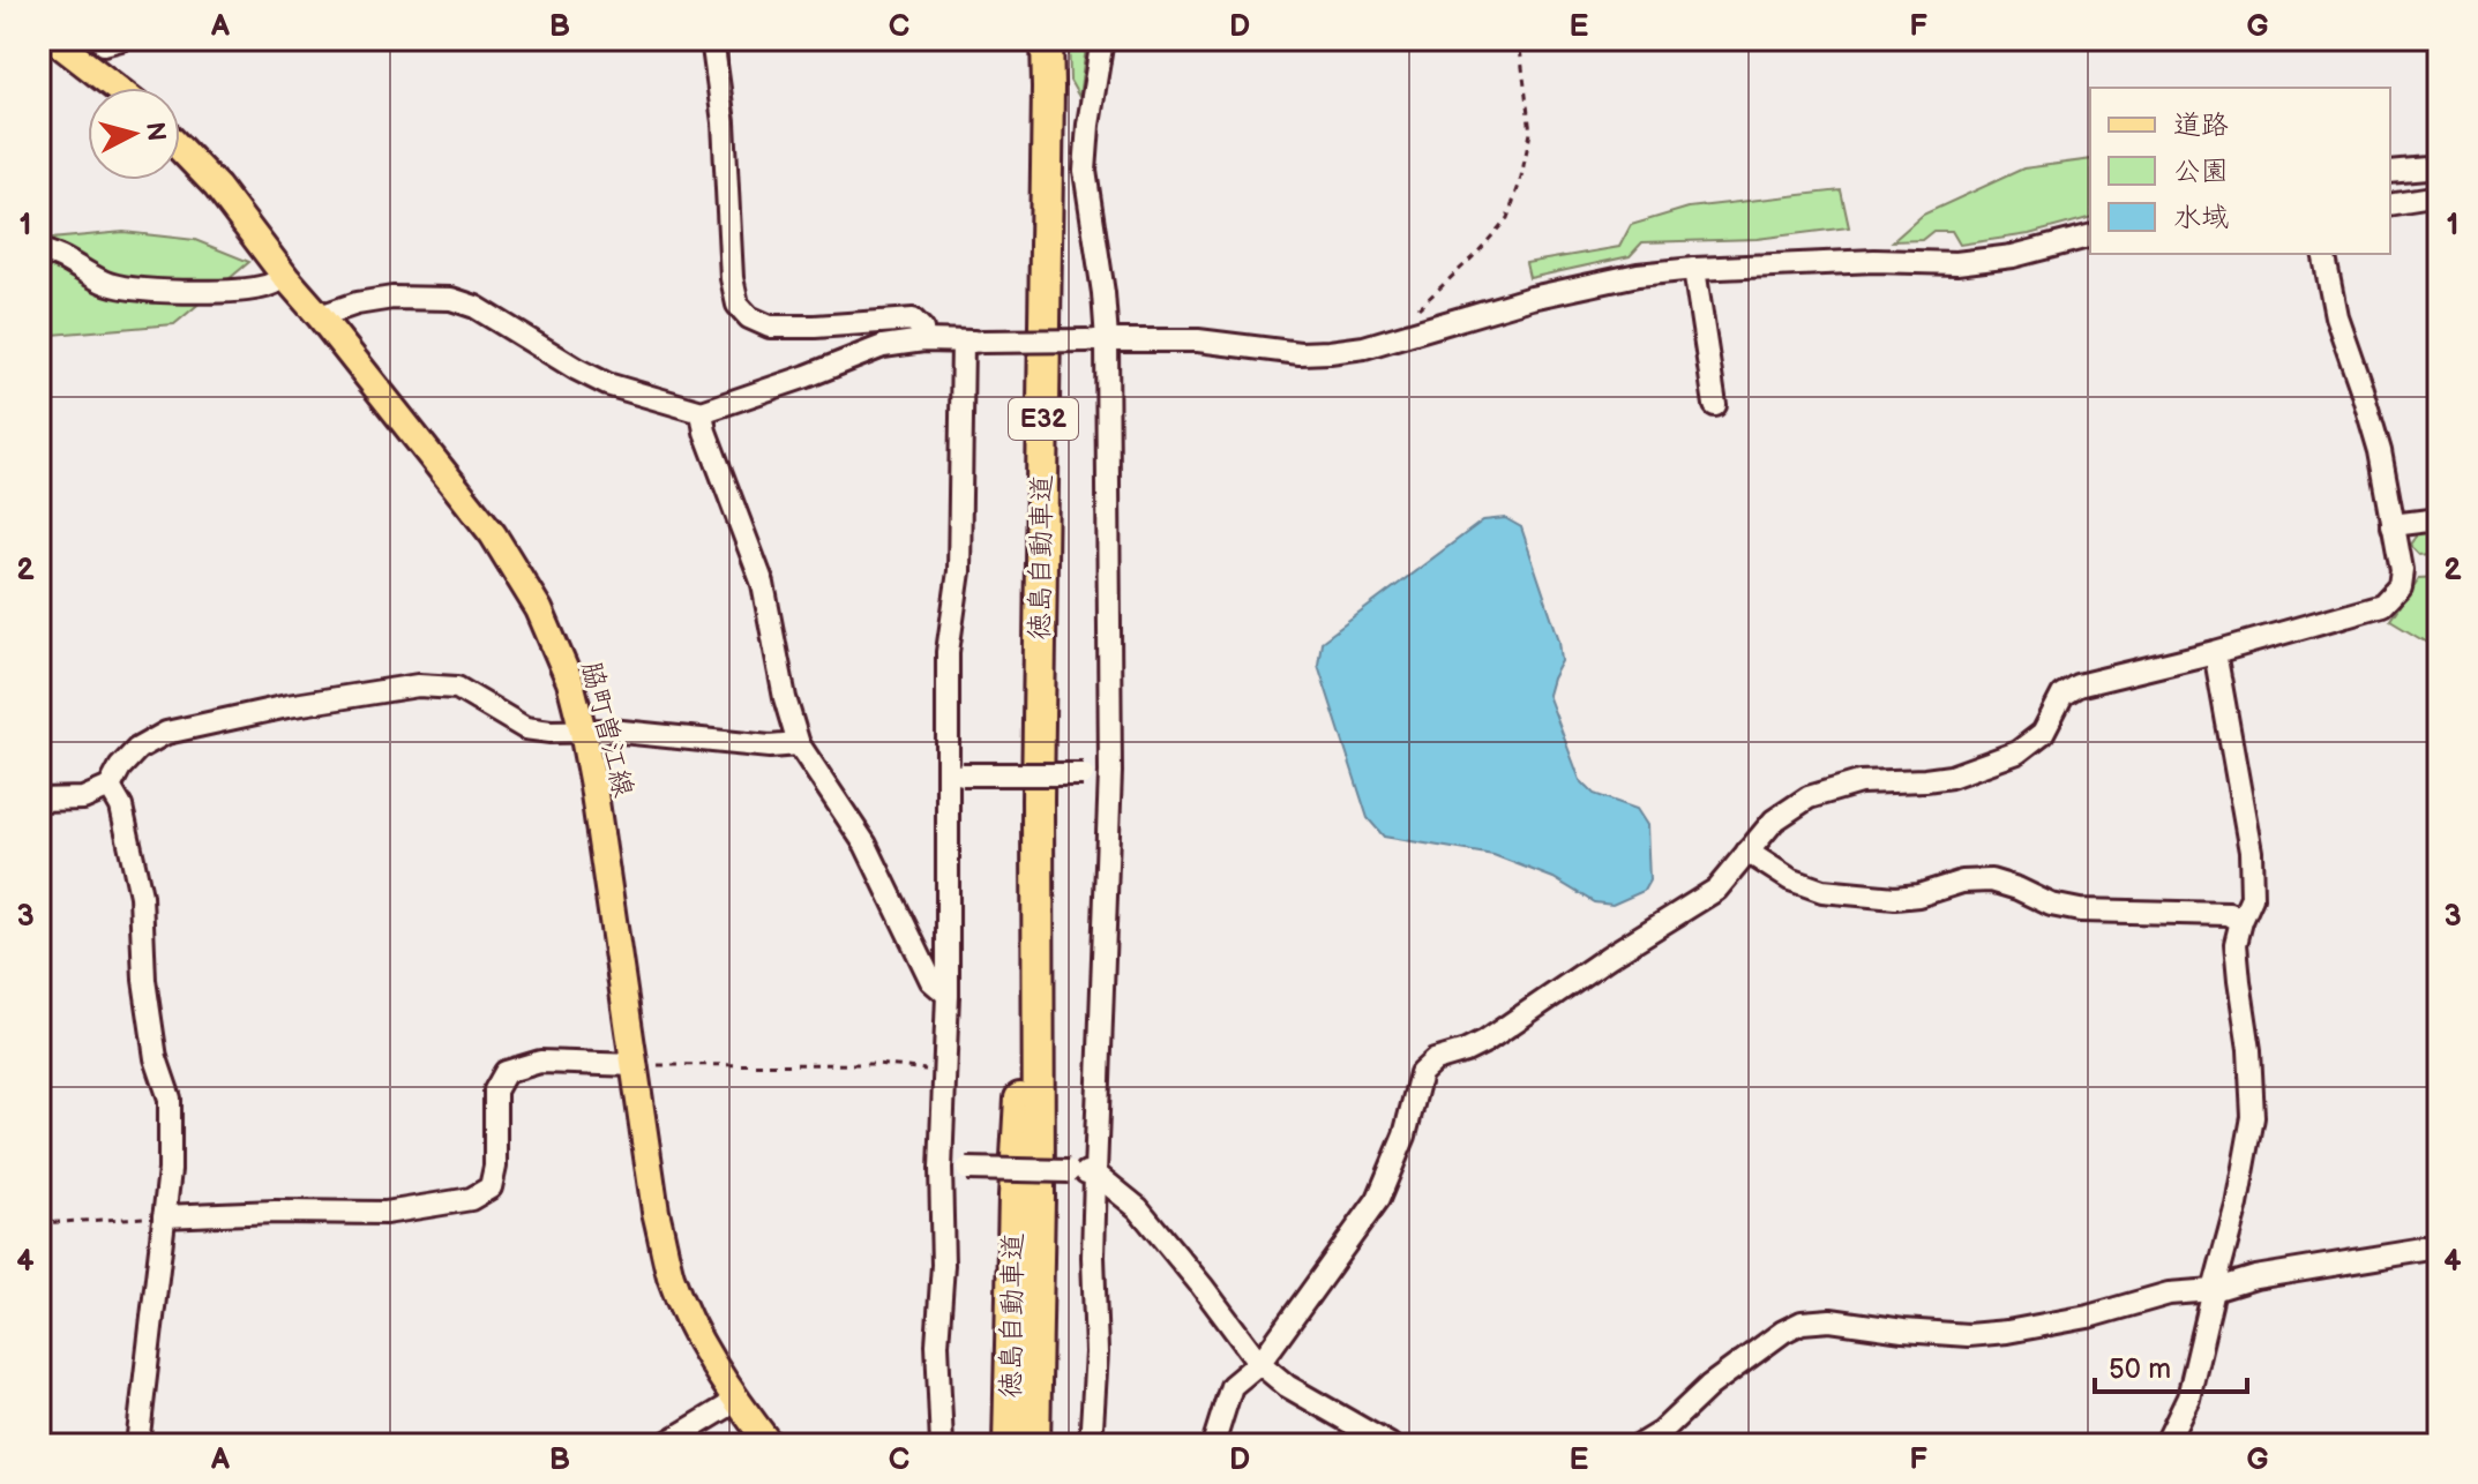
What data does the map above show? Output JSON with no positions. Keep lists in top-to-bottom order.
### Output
{
  "streets": {
    "highway": ["E32", "徳島自動車道"],
    "main road": ["脇町曽江線"]
  },
  "legend": ["道路", "公園", "水域"],
  "scale_bar": "50 m",
  "north": "right",
  "grid": {
    "columns": [
      "A",
      "B",
      "C",
      "D",
      "E",
      "F",
      "G"
    ],
    "rows": [
      "1",
      "2",
      "3",
      "4"
    ]
  }
}
